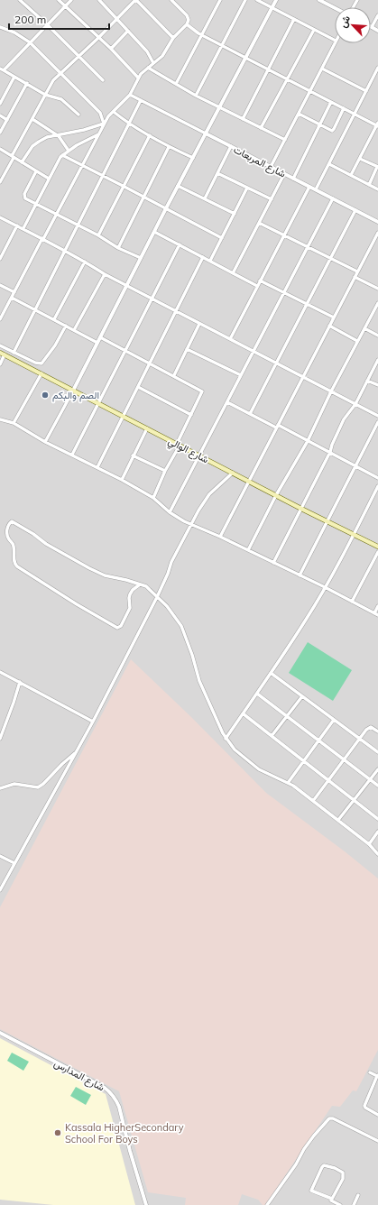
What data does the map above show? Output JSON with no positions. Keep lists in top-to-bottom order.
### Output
{
  "streets": {
    "main road": ["شارع الوالي"],
    "street": ["شارع المربعات", "شارع المدارس"]
  },
  "places": ["الصم والبكم", "Kassala HigherSecondary School For Boys"],
  "scale_bar": "200 m",
  "north": "top left"
}
